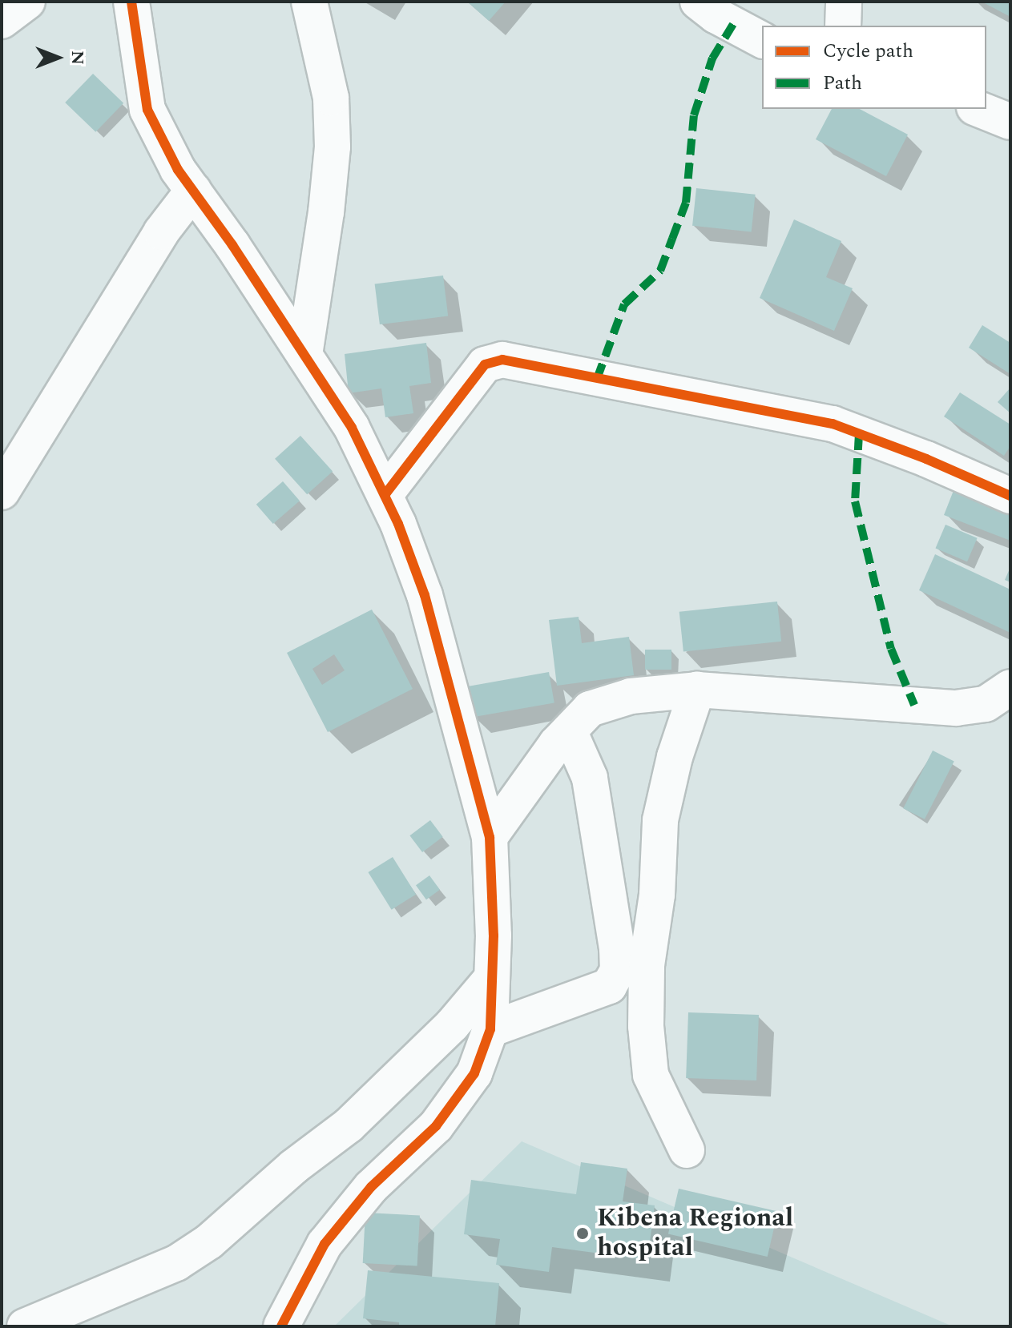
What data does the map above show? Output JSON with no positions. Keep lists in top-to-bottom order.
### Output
{
  "places": ["Kibena Regional hospital"],
  "legend": ["Cycle path", "Path"],
  "north": "right"
}
